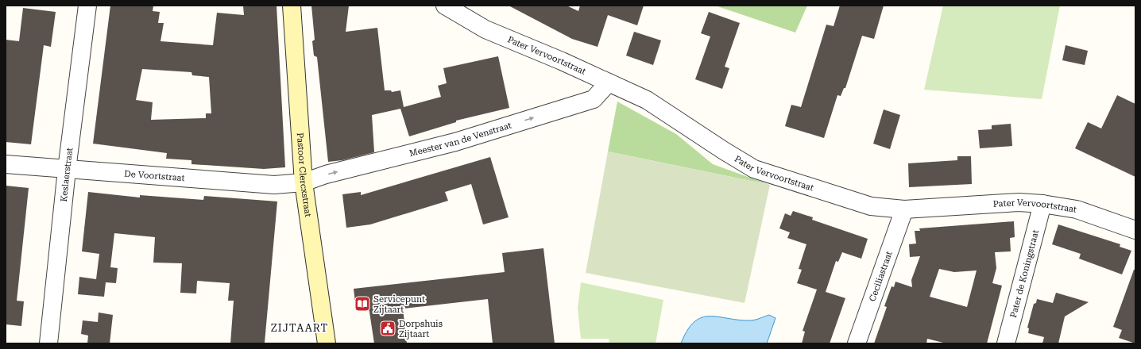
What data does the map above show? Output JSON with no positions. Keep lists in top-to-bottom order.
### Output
{
  "streets": {
    "street": [
      "Pater Vervoortstraat",
      "Meester van de Venstraat",
      "Keslaerstraat",
      "De Voortstraat",
      "Pastoor Clercxstraat",
      "Pater de Koningstraat",
      "Ceciliastraat"
    ]
  },
  "crossings": [
    ["Pater Vervoortstraat", "Meester van de Venstraat"],
    ["Pater Vervoortstraat", "Pater de Koningstraat"],
    ["Pater Vervoortstraat", "Ceciliastraat"],
    ["Meester van de Venstraat", "De Voortstraat"],
    ["Meester van de Venstraat", "Pastoor Clercxstraat"],
    ["Keslaerstraat", "De Voortstraat"],
    ["De Voortstraat", "Pastoor Clercxstraat"]
  ],
  "one_way": ["Meester van de Venstraat"],
  "districts": ["ZIJTAART"],
  "places": {
    "library": ["Servicepunt Zijtaart"],
    "public building": ["Dorpshuis Zijtaart"]
  }
}
